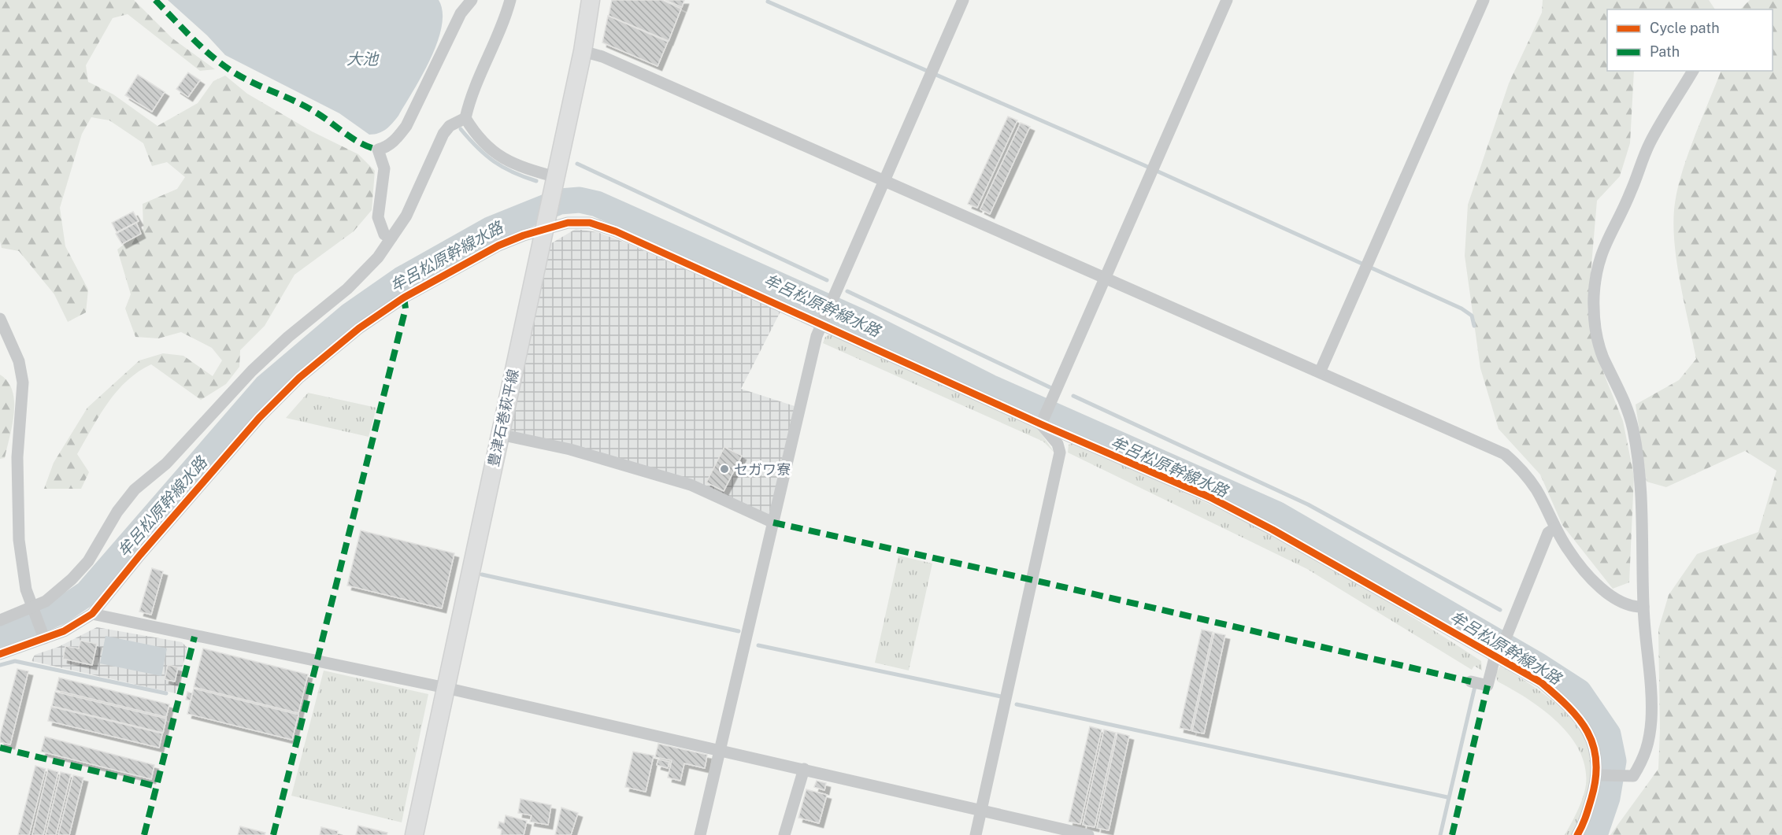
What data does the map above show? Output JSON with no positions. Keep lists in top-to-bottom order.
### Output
{
  "streets": {
    "main road": ["豊津石巻萩平線"]
  },
  "water": ["大池", "牟呂松原幹線水路"],
  "places": ["セガワ寮"],
  "legend": ["Cycle path", "Path"]
}
